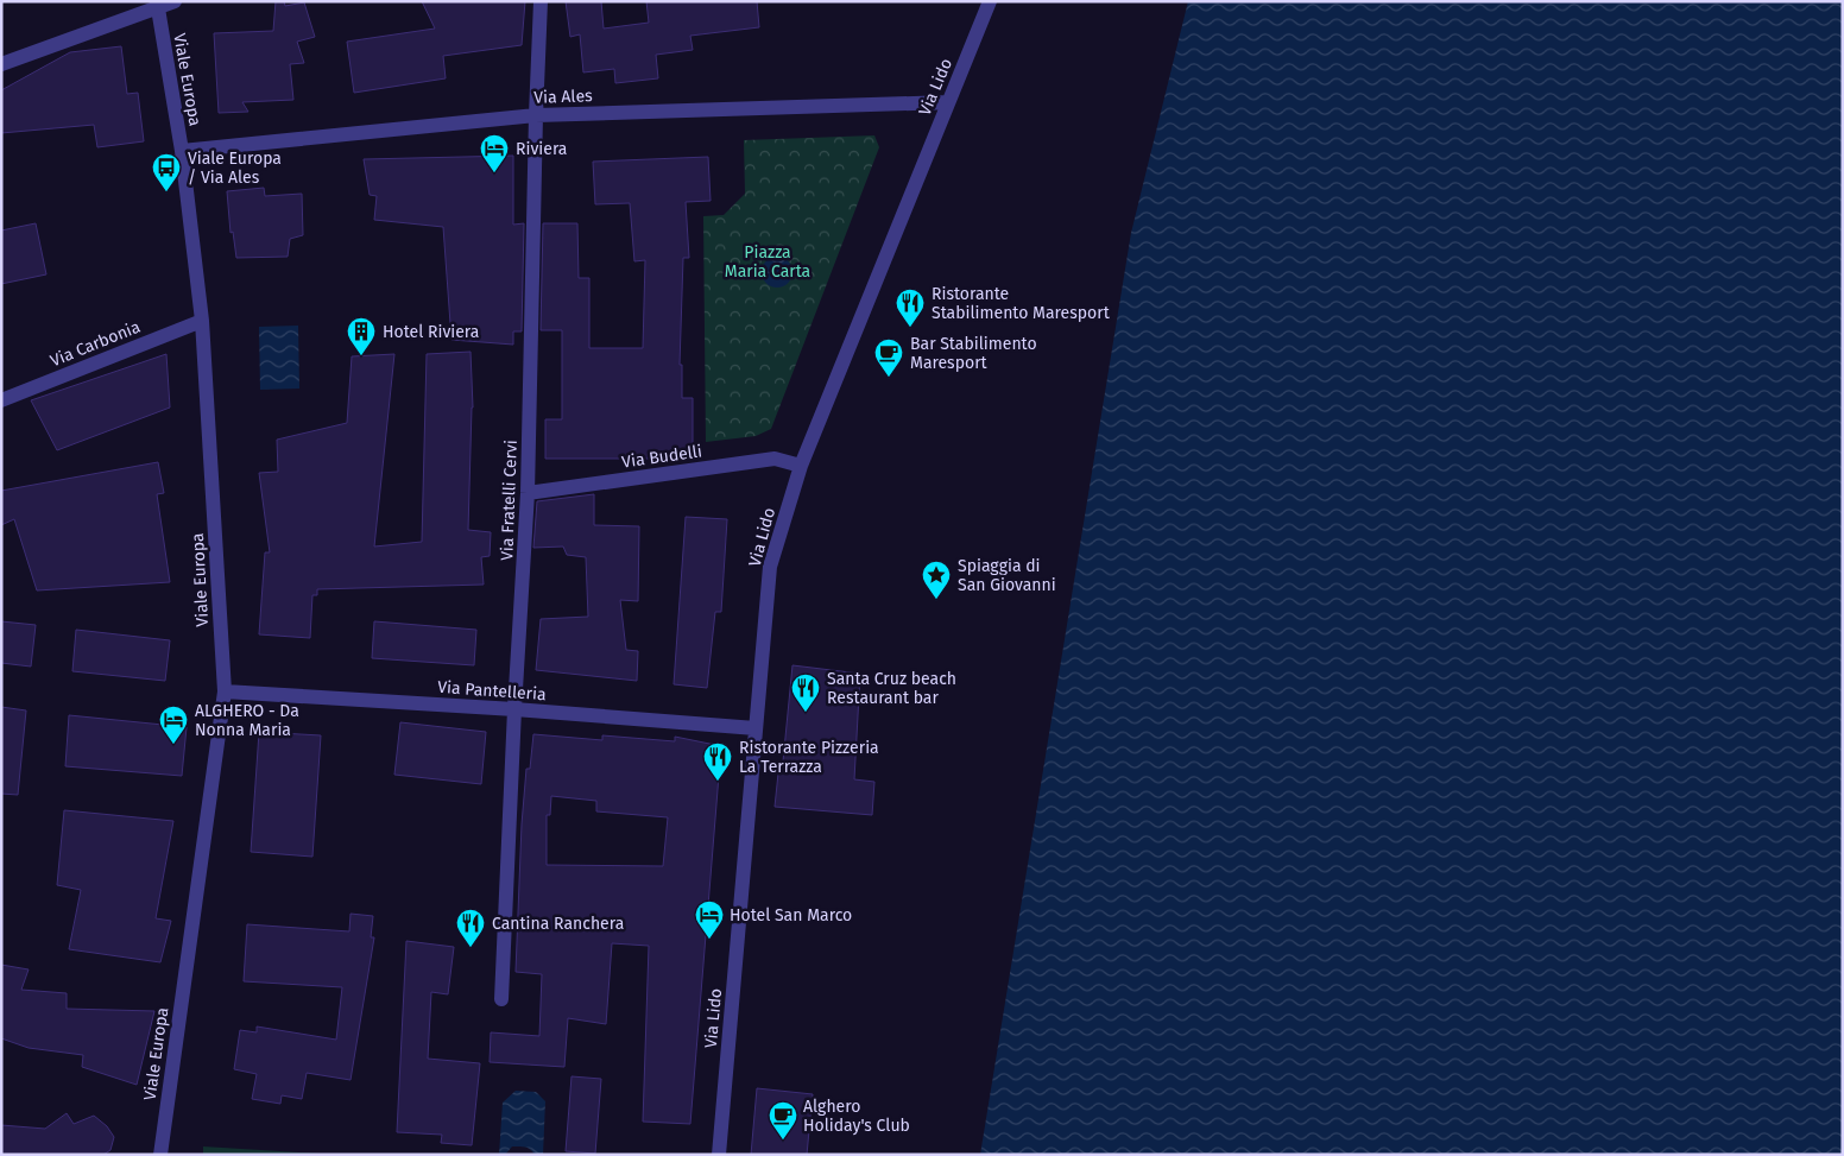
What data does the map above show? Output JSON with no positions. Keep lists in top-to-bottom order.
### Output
{
  "streets": {
    "street": [
      "Viale Europa",
      "Via Lido",
      "Via Ales",
      "Via Carbonia",
      "Via Budelli",
      "Via Fratelli Cervi",
      "Via Pantelleria"
    ]
  },
  "crossings": [
    ["Viale Europa", "Via Ales"],
    ["Viale Europa", "Via Carbonia"],
    ["Viale Europa", "Via Pantelleria"],
    ["Via Lido", "Via Ales"],
    ["Via Lido", "Via Budelli"],
    ["Via Lido", "Via Pantelleria"],
    ["Via Ales", "Via Fratelli Cervi"],
    ["Via Budelli", "Via Fratelli Cervi"],
    ["Via Fratelli Cervi", "Via Pantelleria"]
  ],
  "parks": ["Piazza Maria Carta"],
  "places": {
    "hotel": ["Riviera", "ALGHERO - Da Nonna Maria", "Hotel San Marco"],
    "bus stop": ["Viale Europa / Via Ales"],
    "restaurant": [
      "Ristorante Stabilimento Maresport",
      "Santa Cruz beach Restaurant bar",
      "Ristorante Pizzeria La Terrazza",
      "Cantina Ranchera"
    ],
    "building": ["Hotel Riviera"],
    "cafe": ["Bar Stabilimento Maresport", "Alghero Holiday's Club"],
    "place": ["Spiaggia di San Giovanni"]
  }
}
